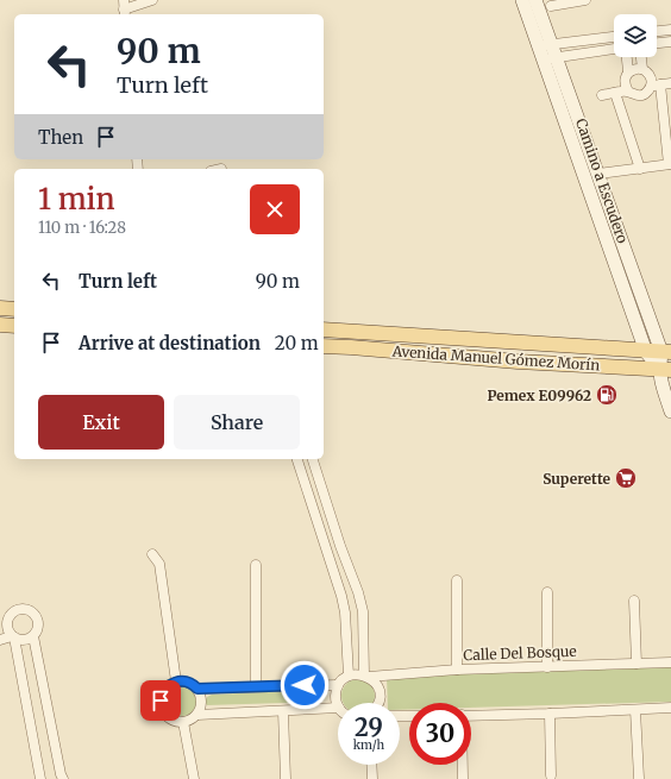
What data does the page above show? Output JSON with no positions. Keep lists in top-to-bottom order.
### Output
{
  "streets": {
    "main road": ["Avenida Manuel Gómez Morín"],
    "street": ["Camino a Escudero", "Calle Del Bosque"]
  },
  "crossings": [
    ["Camino a Escudero", "Avenida Manuel Gómez Morín"]
  ],
  "places": {
    "fuel station": ["Pemex E09962"],
    "supermarket": ["Superette"]
  },
  "page": {
    "turn": ["90 m", "Turn left"],
    "then": "Then",
    "heading": ["1 min", "110 m · 16:28"],
    "list": [
      {
        "name": "Turn left",
        "value": "90 m"
      },
      {
        "name": "Arrive at destination",
        "value": "20 m"
      }
    ],
    "buttons": ["Exit", "Share"],
    "speed": "29 km/h",
    "limit": "30"
  }
}
